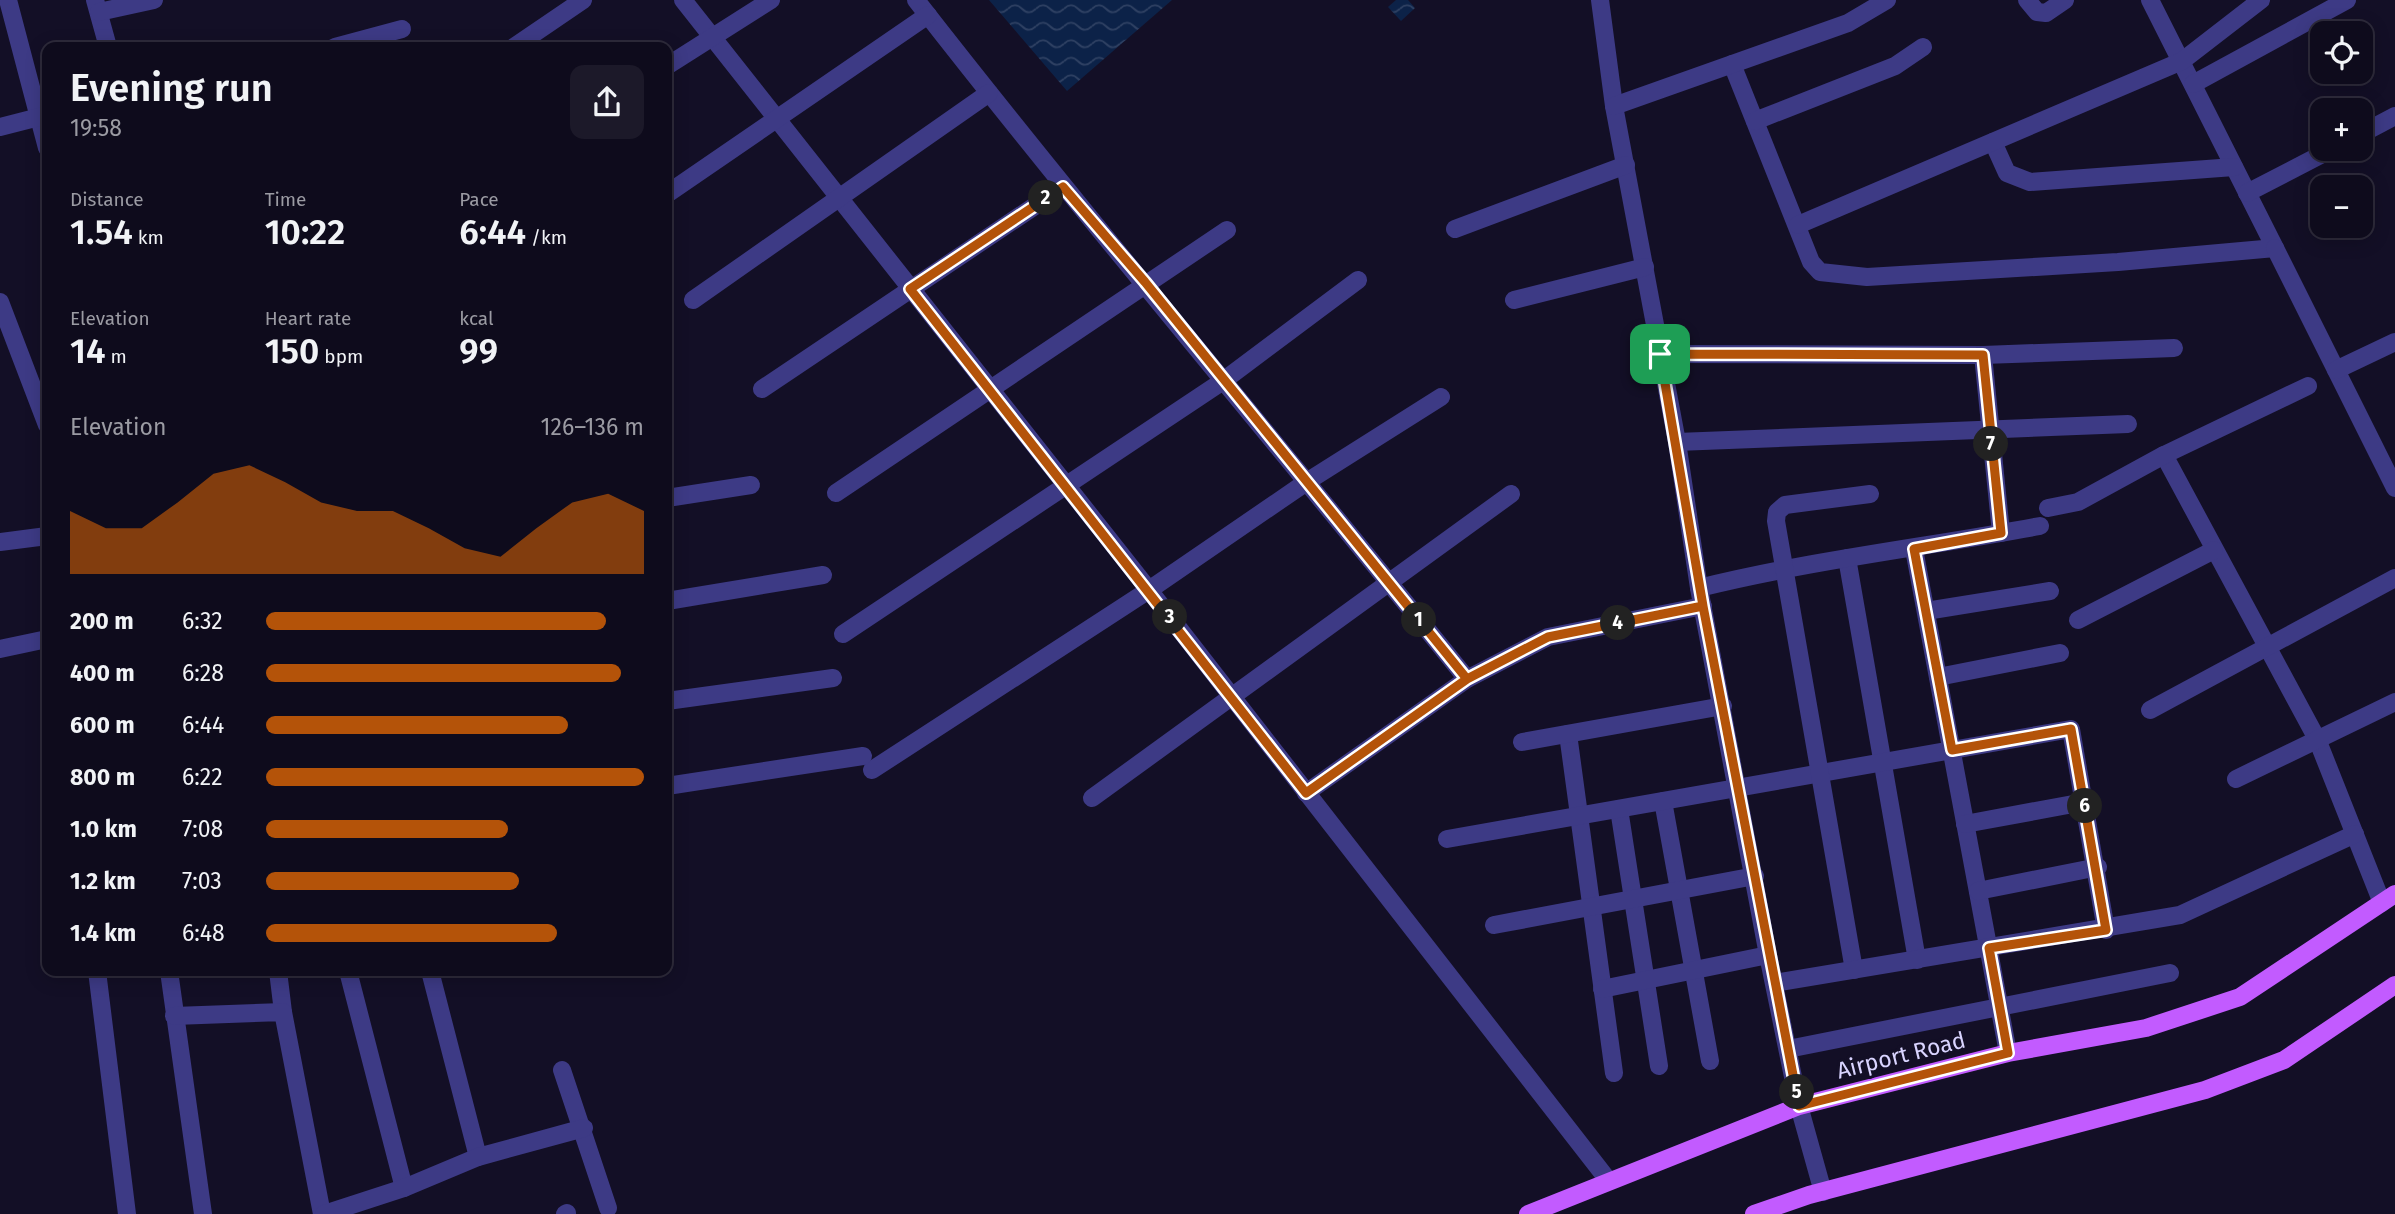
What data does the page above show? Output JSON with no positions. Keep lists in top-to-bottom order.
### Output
{
  "streets": {
    "main road": ["Airport Road"]
  },
  "page": {
    "map_buttons": ["+", "−"],
    "heading": ["Evening run", "19:58"],
    "stats": [
      ["Distance", "1.54 km"],
      ["Time", "10:22"],
      ["Pace", "6:44 /km"],
      ["Elevation", "14 m"],
      ["Heart rate", "150 bpm"],
      ["kcal", "99"]
    ],
    "pins": [
      "2",
      "7",
      "3",
      "1",
      "4",
      "6",
      "5"
    ],
    "chart": ["Elevation", "126–136 m"],
    "list": [
      {
        "name": "200 m",
        "note": "6:32"
      },
      {
        "name": "400 m",
        "note": "6:28"
      },
      {
        "name": "600 m",
        "note": "6:44"
      },
      {
        "name": "800 m",
        "note": "6:22"
      },
      {
        "name": "1.0 km",
        "note": "7:08"
      },
      {
        "name": "1.2 km",
        "note": "7:03"
      },
      {
        "name": "1.4 km",
        "note": "6:48"
      }
    ]
  }
}
